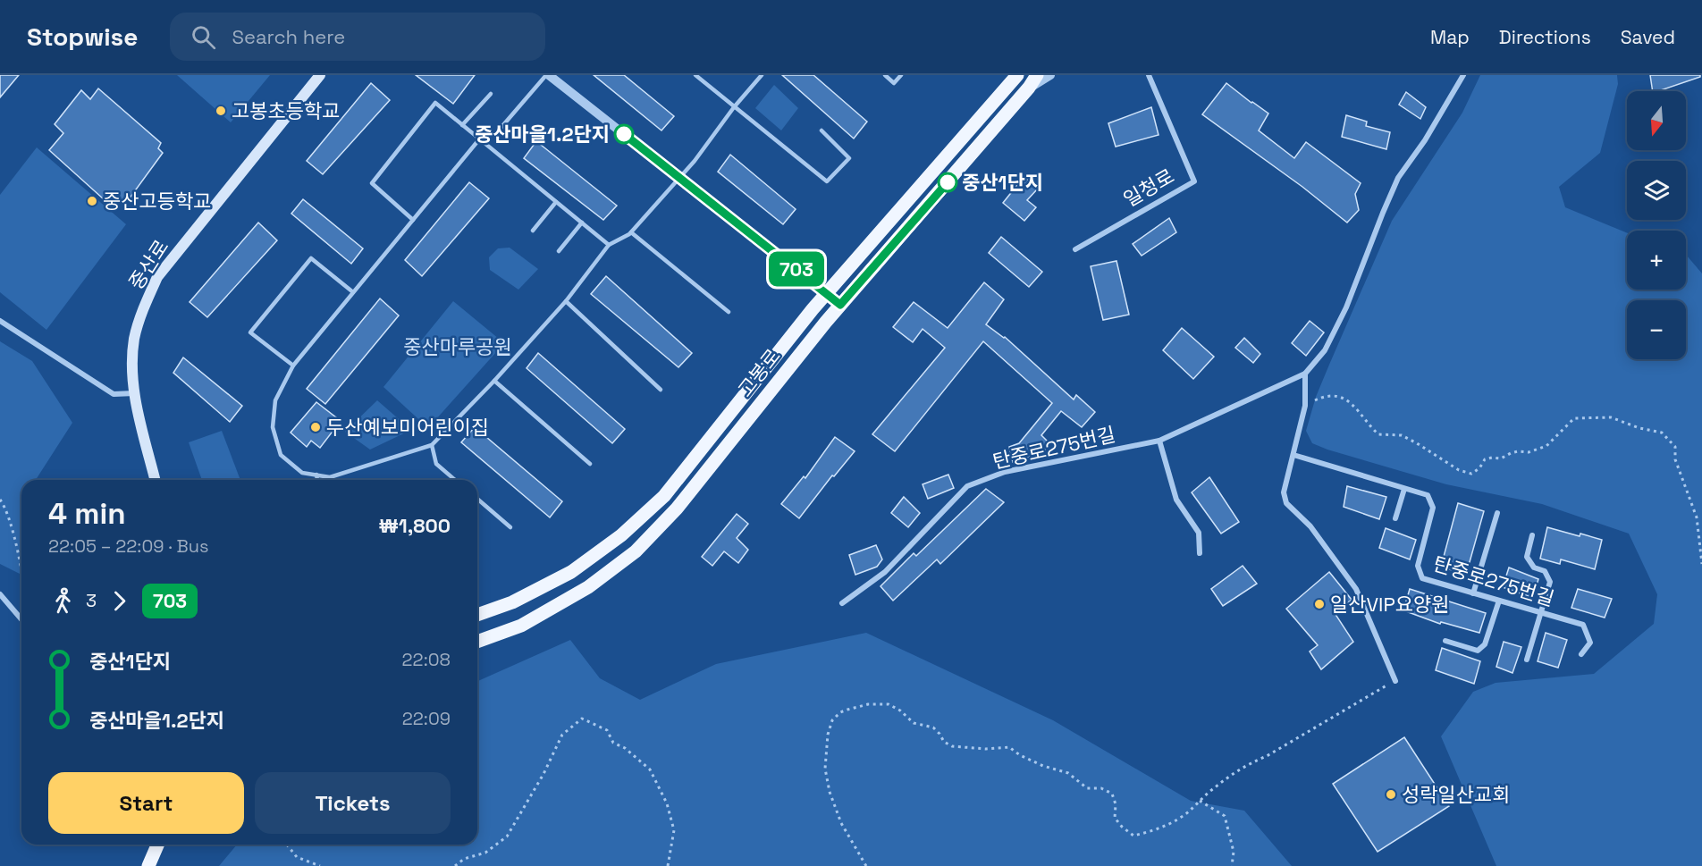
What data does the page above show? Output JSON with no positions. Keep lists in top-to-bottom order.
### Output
{
  "streets": {
    "main road": ["중산로", "고봉로"],
    "street": ["일청로", "탄중로275번길"]
  },
  "parks": ["중산마루공원"],
  "places": [
    "고봉초등학교",
    "중산마을1.2단지",
    "중산1단지",
    "중산고등학교",
    "두산예보미어린이집",
    "일산VIP요양원",
    "성락일산교회"
  ],
  "lines": ["bus line 703"],
  "north": "bottom",
  "page": {
    "header": "Stopwise",
    "search": "Search here",
    "nav": ["Map", "Directions", "Saved"],
    "on_map": "703",
    "map_buttons": ["+", "−"],
    "heading": ["4 min", "22:05 – 22:09 · Bus", "₩1,800"],
    "legs": ["3", "703"],
    "list": [
      {
        "name": "중산1단지",
        "value": "22:08"
      },
      {
        "name": "중산마을1.2단지",
        "value": "22:09"
      }
    ],
    "buttons": ["Start", "Tickets"]
  }
}
